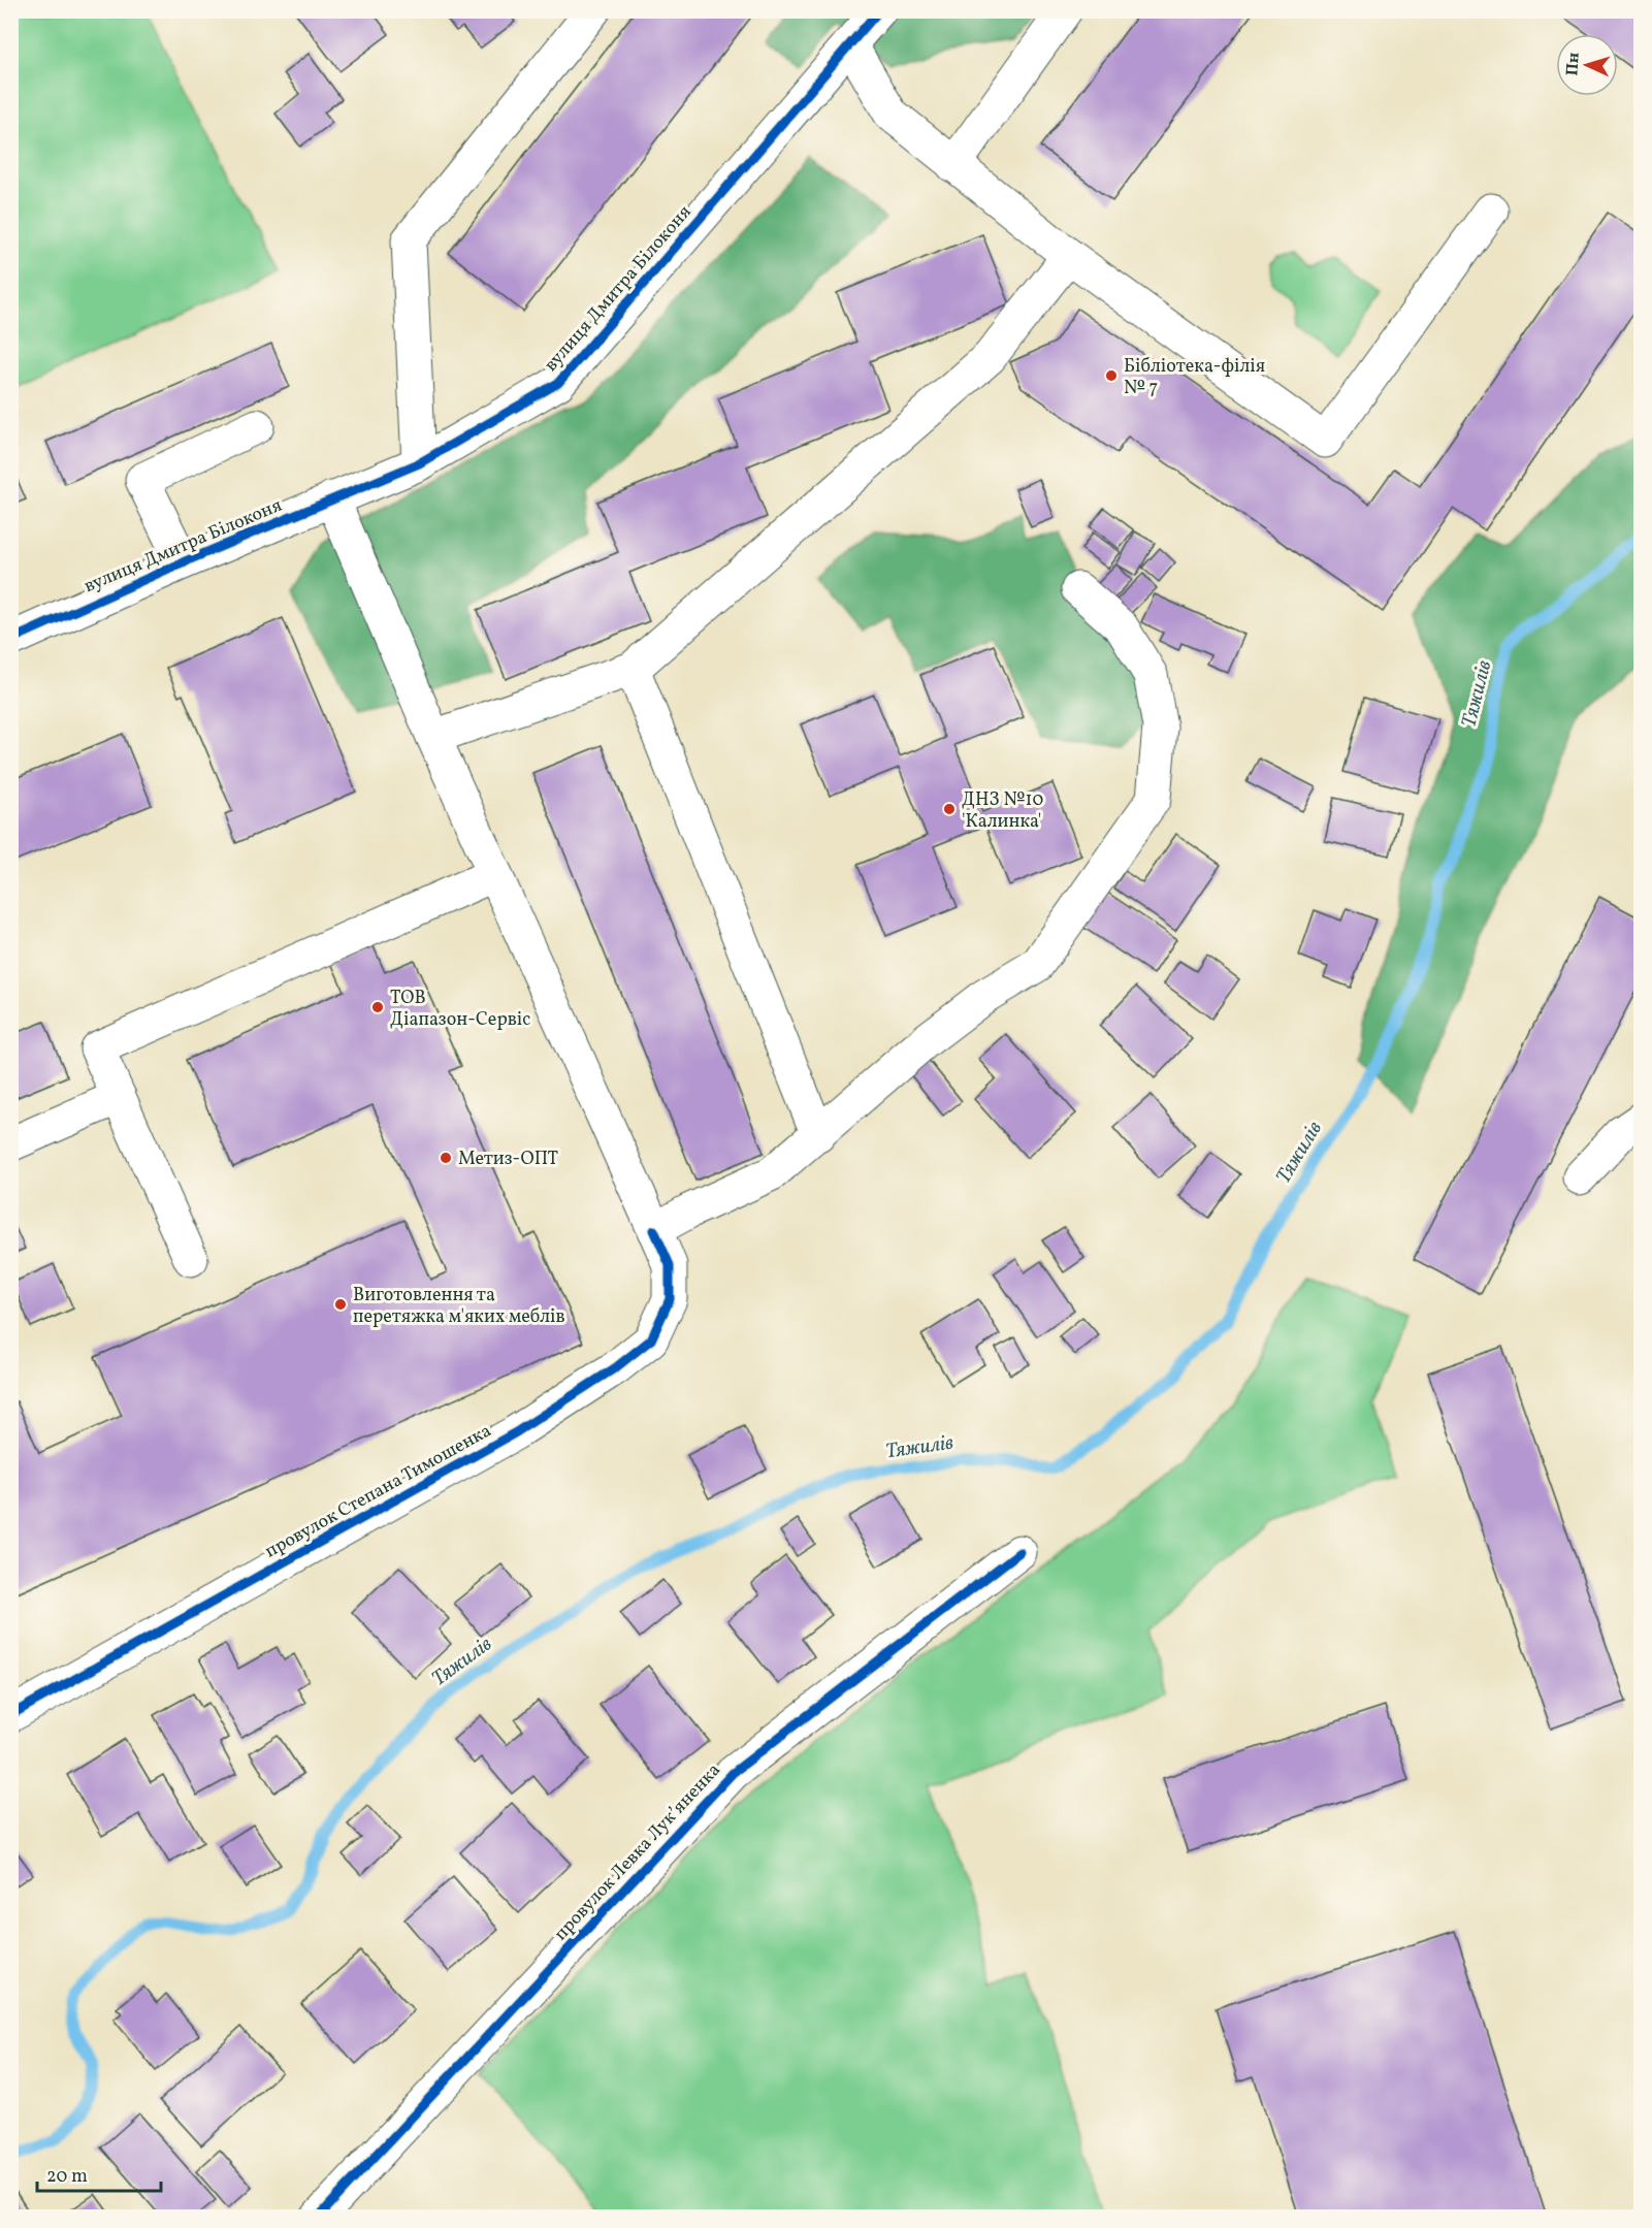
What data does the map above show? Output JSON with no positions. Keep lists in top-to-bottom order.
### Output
{
  "streets": {
    "street": ["вулиця Дмитра Білоконя", "провулок Степана Тимошенка", "провулок Левка Лукʼяненка"]
  },
  "crossings": [
    ["вулиця Дмитра Білоконя", "провулок Степана Тимошенка"]
  ],
  "water": ["Тяжилів"],
  "places": [
    "Бібліотека-філія № 7",
    "ДНЗ №10 'Калинка'",
    "ТОВ Діапазон-Сервіс",
    "Метиз-ОПТ",
    "Виготовлення та перетяжка м'яких меблів"
  ],
  "scale_bar": "20 m",
  "north": "left"
}
